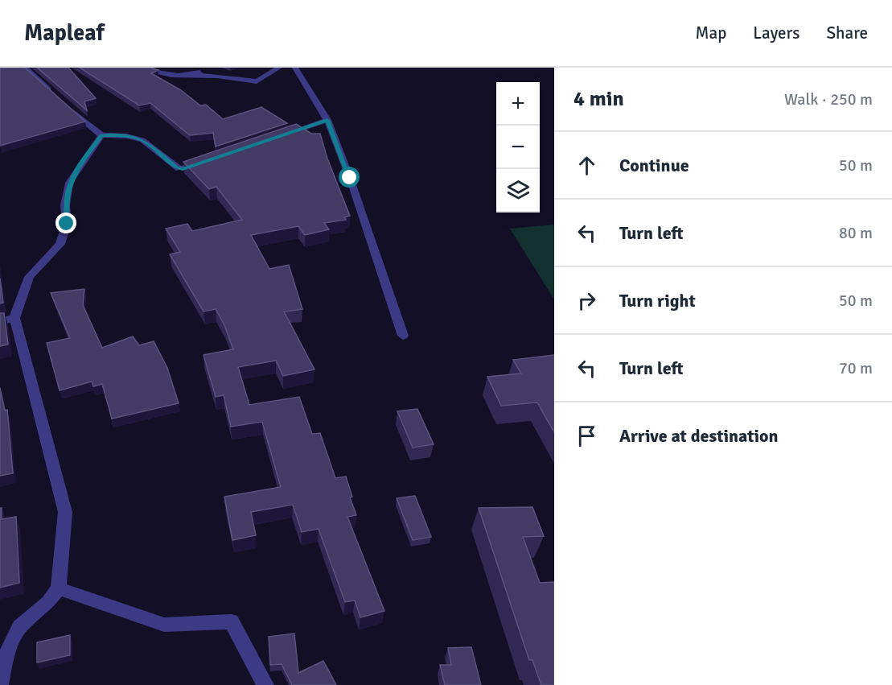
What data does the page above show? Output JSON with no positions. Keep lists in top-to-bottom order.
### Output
{
  "page": {
    "header": "Mapleaf",
    "nav": ["Map", "Layers", "Share"],
    "heading": ["4 min", "Walk · 250 m"],
    "map_buttons": ["+", "−"],
    "list": [
      ["Continue", "50 m"],
      ["Turn left", "80 m"],
      ["Turn right", "50 m"],
      ["Turn left", "70 m"],
      "Arrive at destination"
    ]
  }
}
